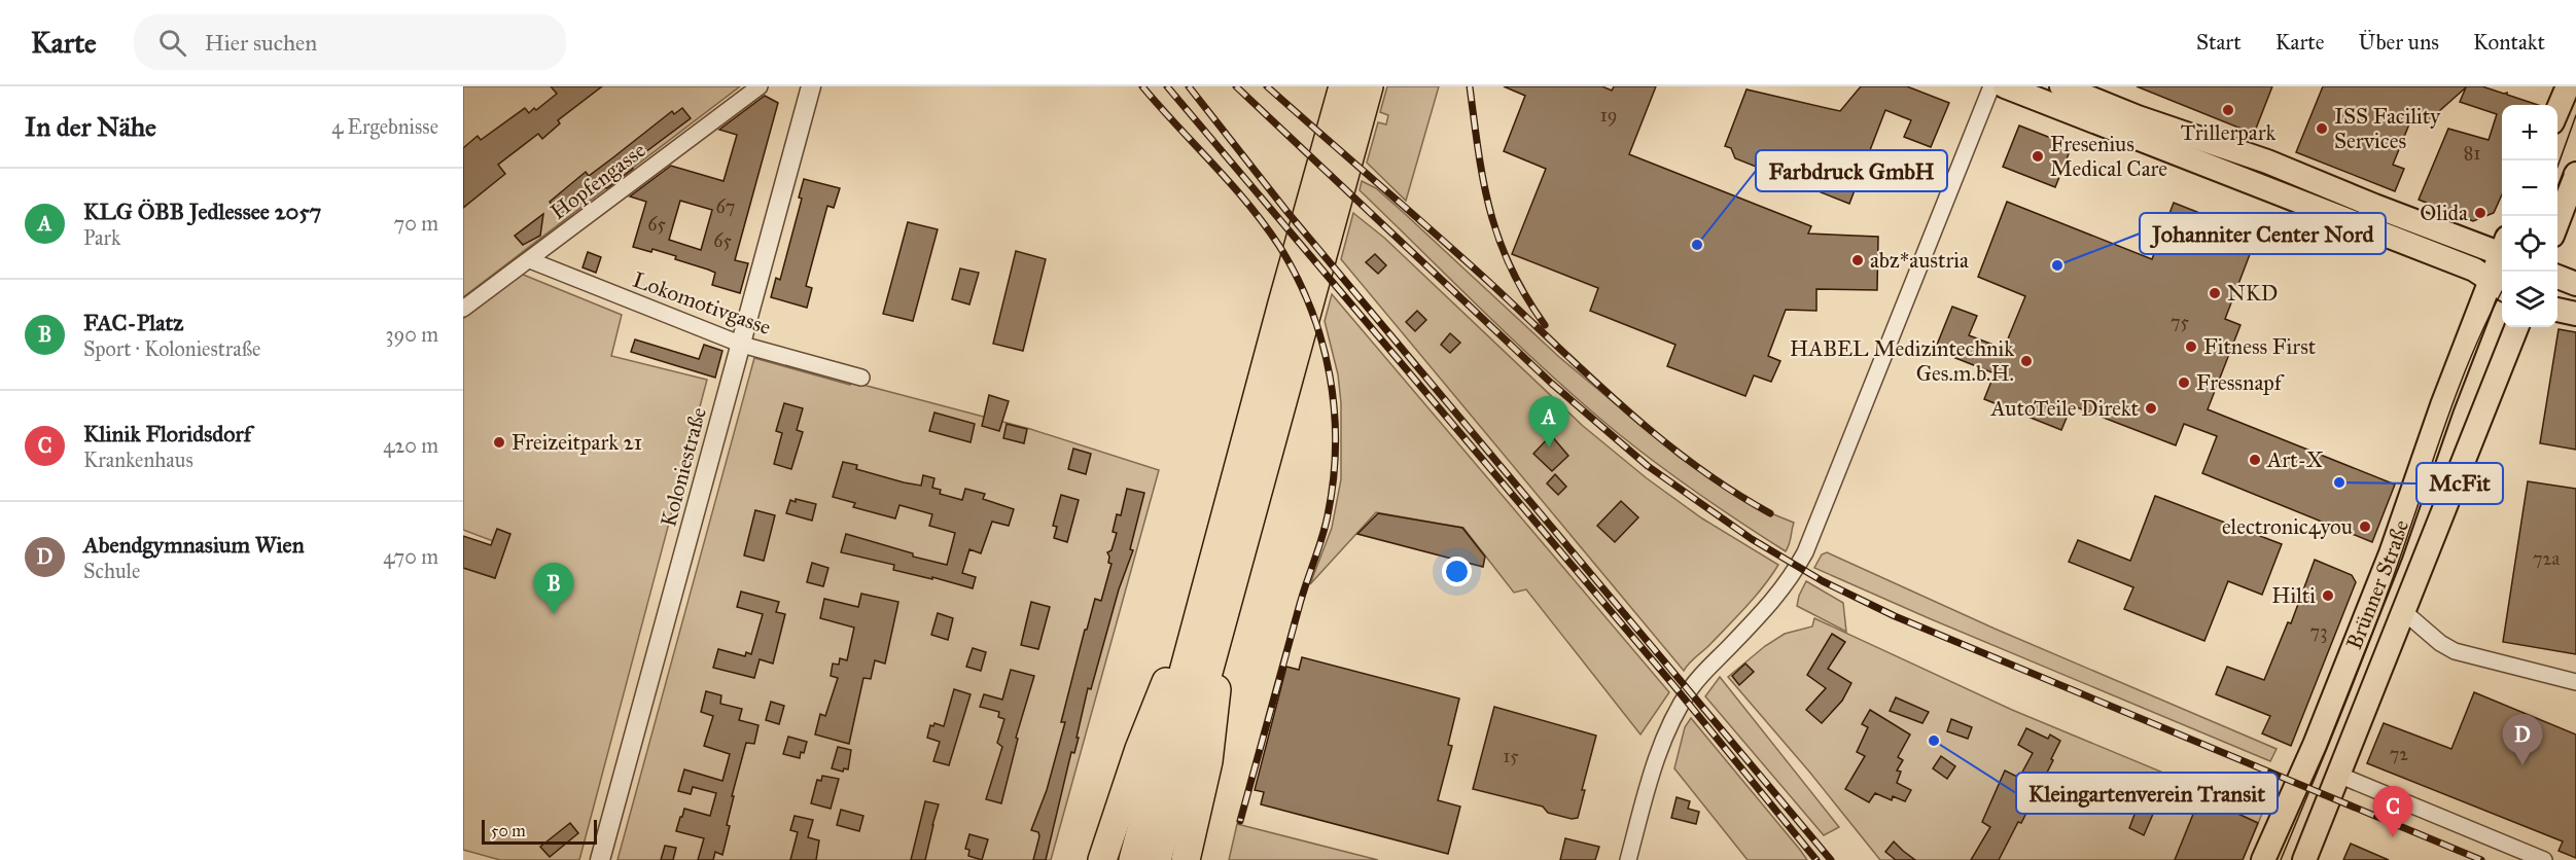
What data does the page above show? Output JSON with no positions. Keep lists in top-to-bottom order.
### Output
{
  "streets": {
    "main road": ["Brünner Straße"],
    "street": ["Hopfengasse", "Lokomotivgasse", "Koloniestraße"]
  },
  "crossings": [
    ["Hopfengasse", "Lokomotivgasse"],
    ["Lokomotivgasse", "Koloniestraße"]
  ],
  "places": [
    "Trillerpark",
    "ISS Facility Services",
    "Fresenius Medical Care",
    "Olida",
    "Farbdruck GmbH",
    "abz*austria",
    "Johanniter Center Nord",
    "NKD",
    "Fitness First",
    "HABEL Medizintechnik Ges.m.b.H.",
    "Fressnapf",
    "AutoTeile Direkt",
    "Freizeitpark 21",
    "Art-X",
    "McFit",
    "electronic4you",
    "Hilti",
    "Kleingartenverein Transit"
  ],
  "house_numbers": [
    "19",
    "81",
    "67",
    "65",
    "65",
    "75",
    "72a",
    "73",
    "72",
    "15"
  ],
  "scale_bar": "50 m",
  "page": {
    "header": "Karte",
    "search": "Hier suchen",
    "nav": [
      "Start",
      "Karte",
      "Über uns",
      "Kontakt"
    ],
    "heading": ["In der Nähe", "4 Ergebnisse"],
    "map_buttons": ["+", "−"],
    "list": [
      {
        "mark": "A",
        "name": "KLG ÖBB Jedlessee 2057",
        "note": "Park",
        "value": "70 m"
      },
      {
        "mark": "B",
        "name": "FAC-Platz",
        "note": "Sport · Koloniestraße",
        "value": "390 m"
      },
      {
        "mark": "C",
        "name": "Klinik Floridsdorf",
        "note": "Krankenhaus",
        "value": "420 m"
      },
      {
        "mark": "D",
        "name": "Abendgymnasium Wien",
        "note": "Schule",
        "value": "470 m"
      }
    ],
    "pins": [
      "A",
      "B",
      "D",
      "C"
    ],
    "scale": "50 m"
  }
}
